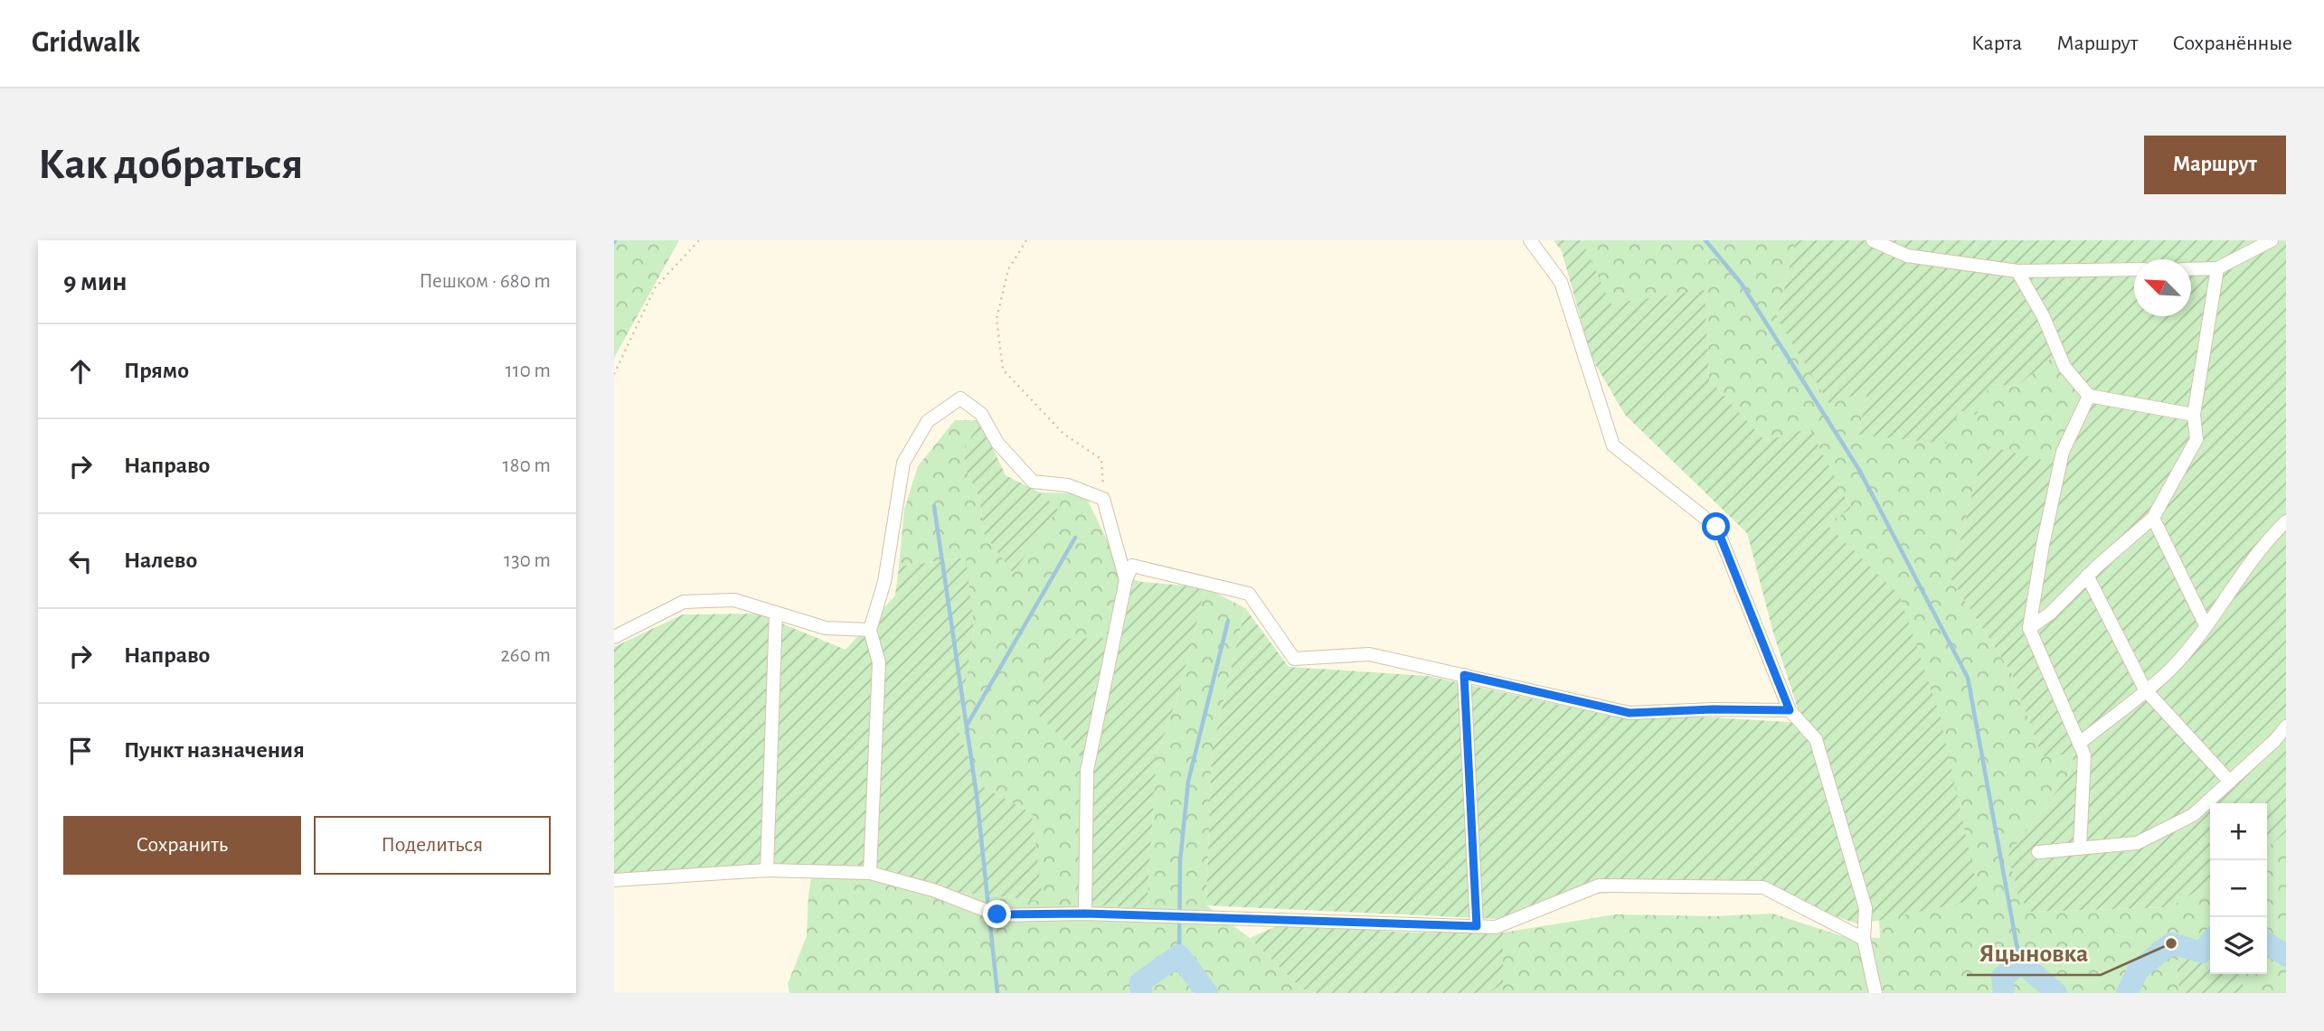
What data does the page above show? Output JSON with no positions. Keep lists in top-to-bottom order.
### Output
{
  "places": ["Яцыновка"],
  "north": "top left",
  "page": {
    "header": "Gridwalk",
    "nav": ["Карта", "Маршрут", "Сохранённые"],
    "buttons": [
      "Маршрут",
      ["Сохранить", "Поделиться"]
    ],
    "title": "Как добраться",
    "heading": ["9 мин", "Пешком · 680 m"],
    "list": [
      ["Прямо", "110 m"],
      ["Направо", "180 m"],
      ["Налево", "130 m"],
      ["Направо", "260 m"],
      "Пункт назначения"
    ],
    "map_buttons": ["+", "−"]
  }
}
